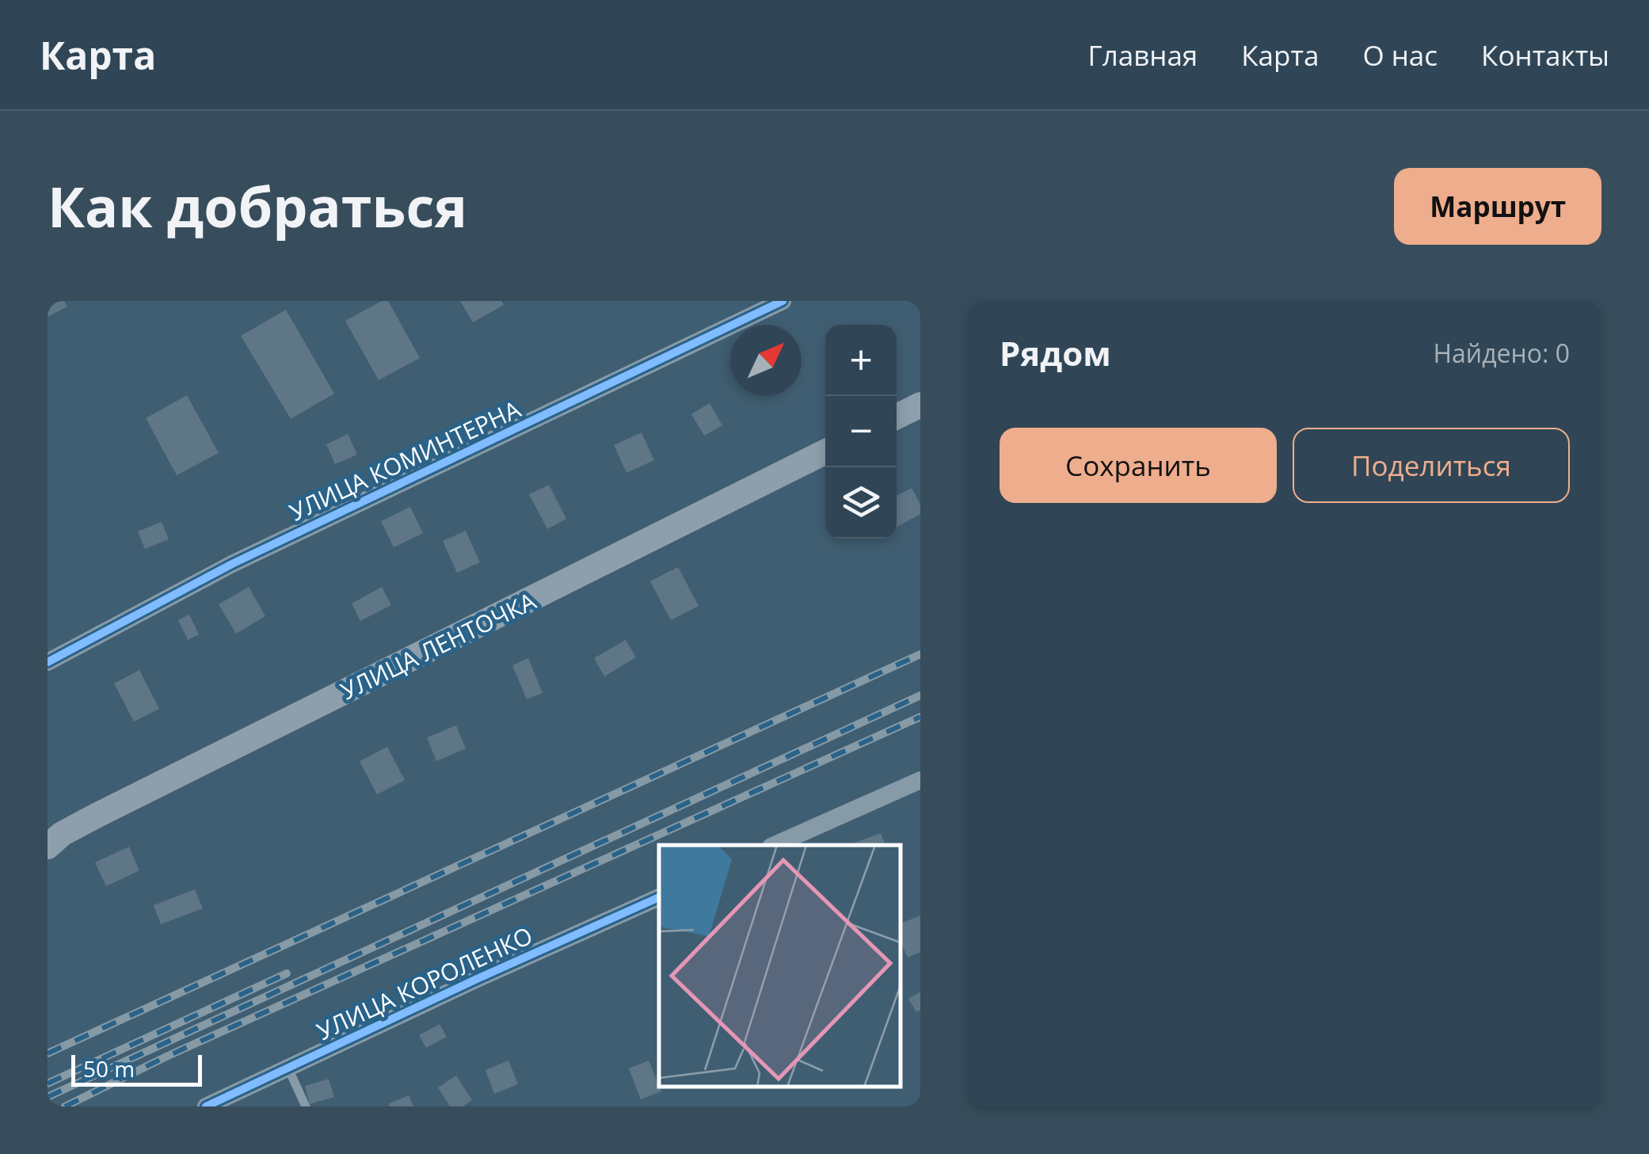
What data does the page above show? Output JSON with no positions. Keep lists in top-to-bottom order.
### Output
{
  "streets": {
    "main road": ["УЛИЦА ЛЕНТОЧКА"],
    "street": ["УЛИЦА КОМИНТЕРНА", "УЛИЦА КОРОЛЕНКО"]
  },
  "scale_bar": "50 m",
  "north": "top right",
  "page": {
    "header": "Карта",
    "nav": [
      "Главная",
      "Карта",
      "О нас",
      "Контакты"
    ],
    "title": "Как добраться",
    "buttons": [
      "Маршрут",
      ["Сохранить", "Поделиться"]
    ],
    "heading": ["Рядом", "Найдено: 0"],
    "map_buttons": ["+", "−"],
    "scale": "50 m"
  }
}
